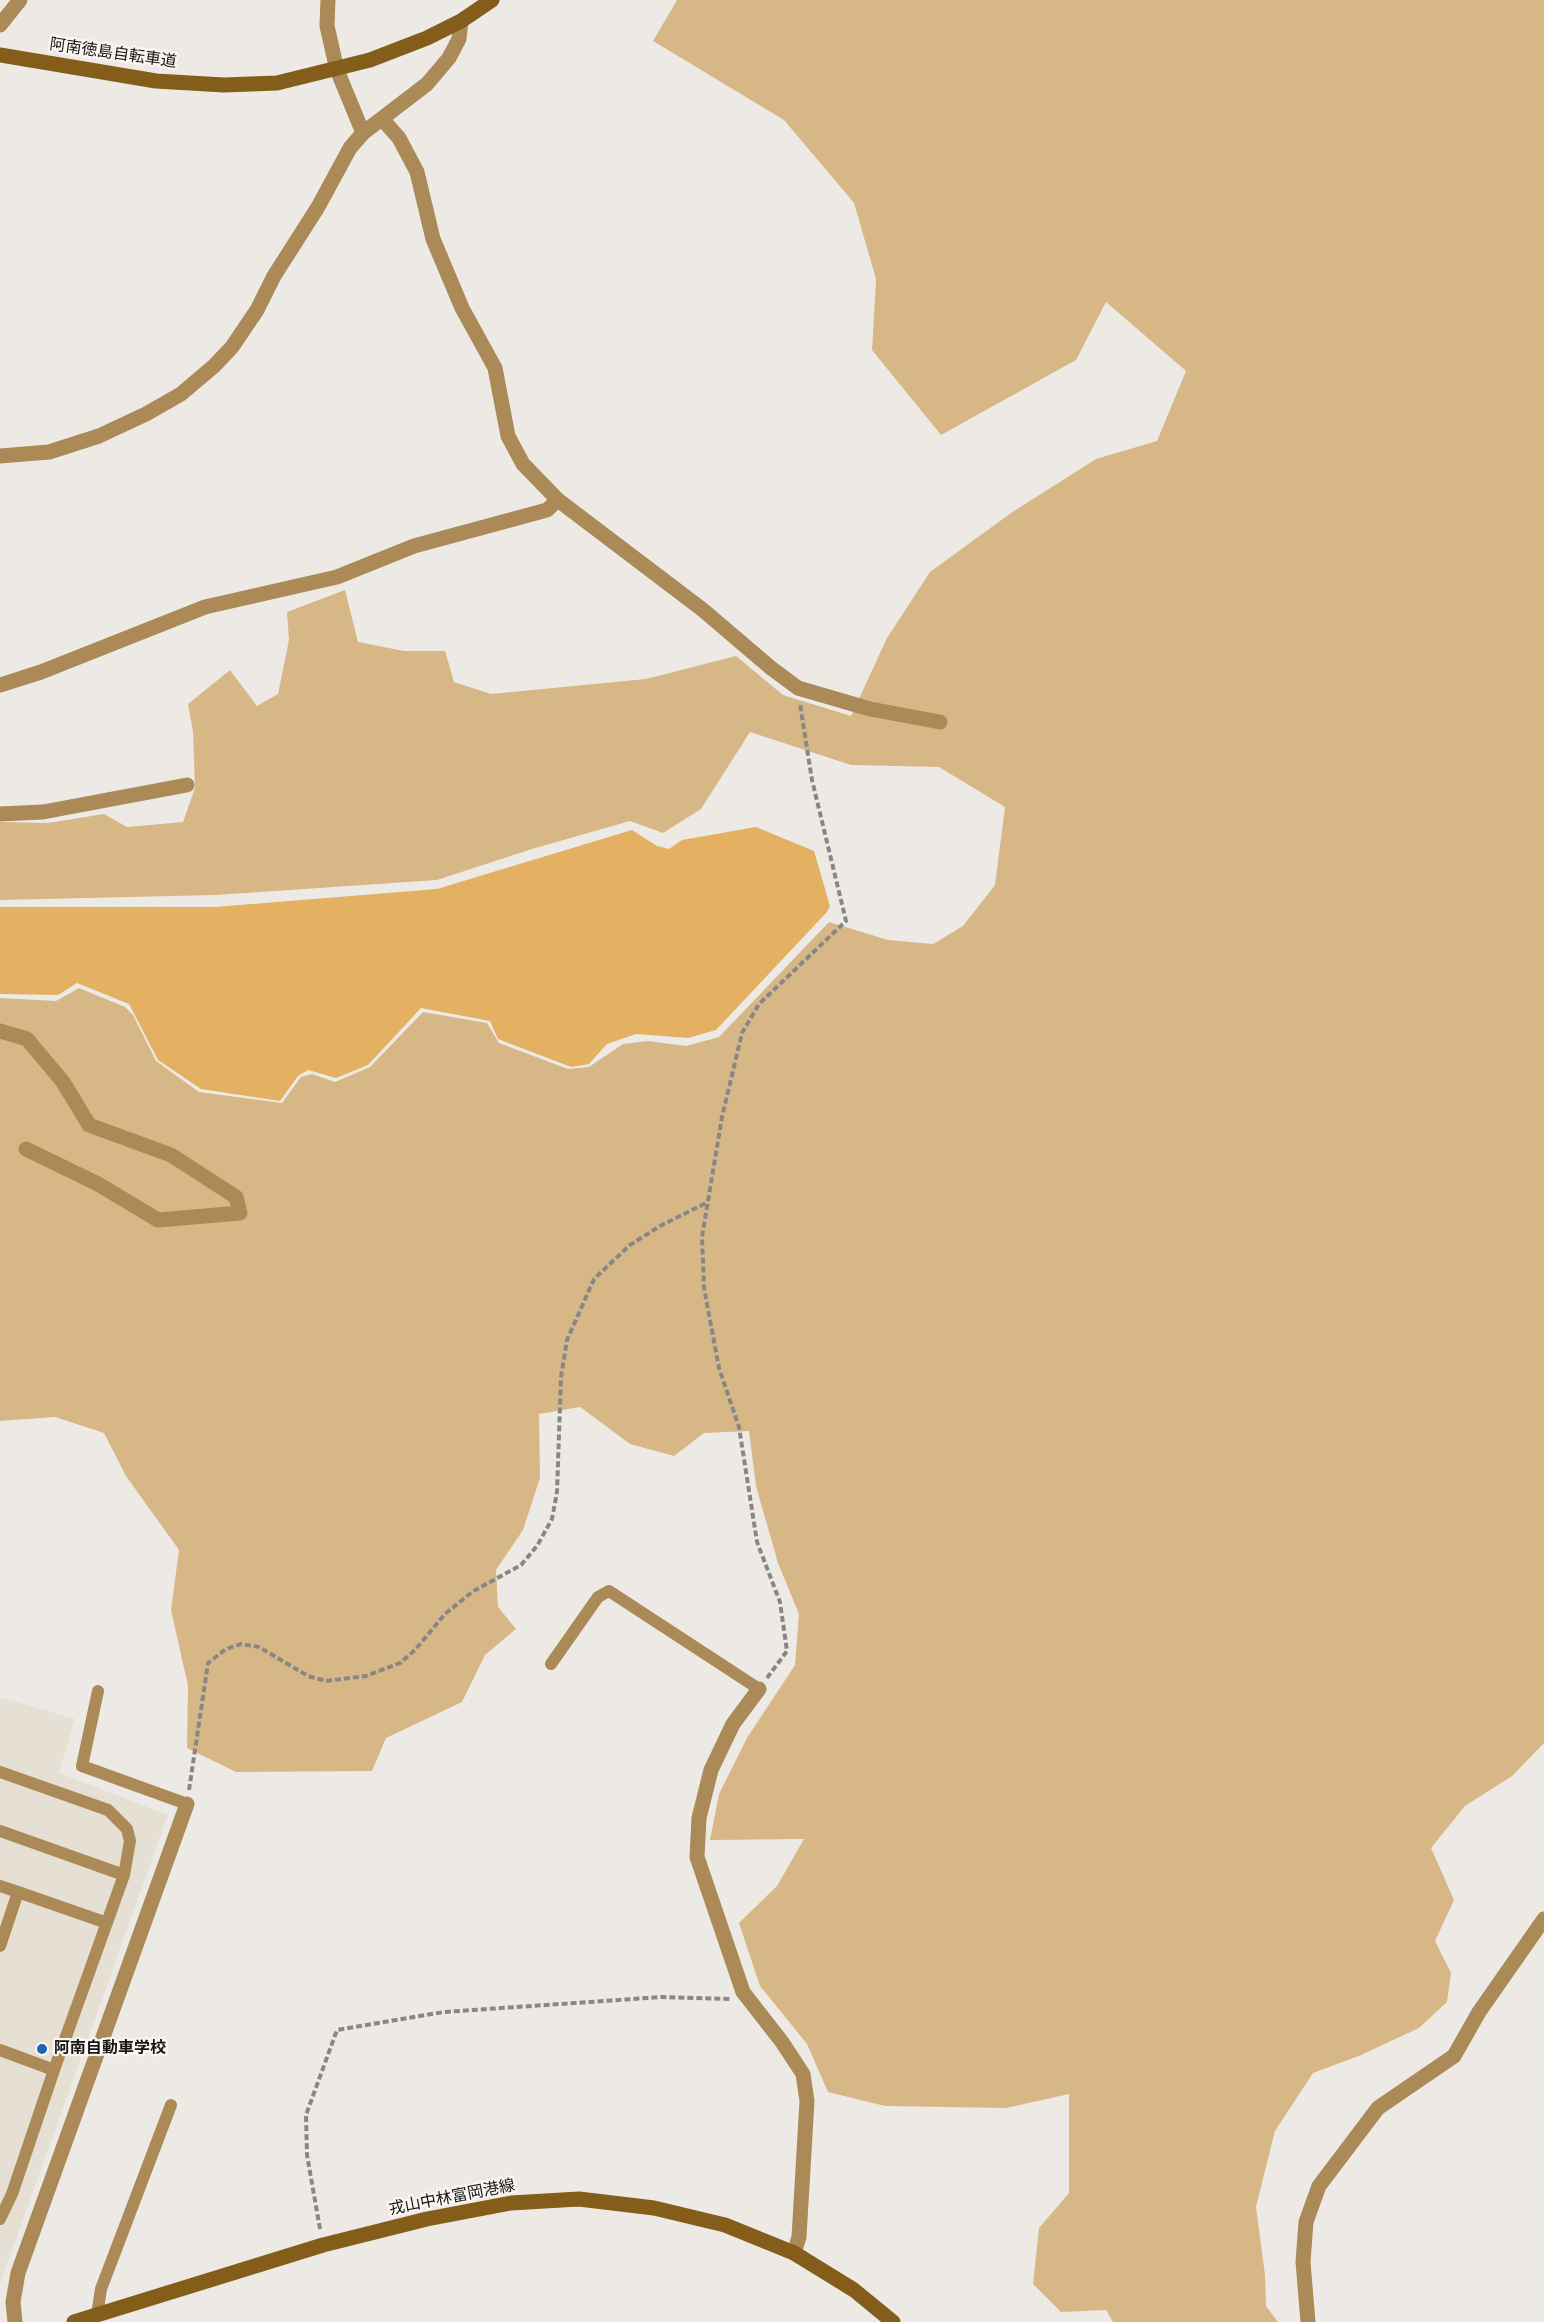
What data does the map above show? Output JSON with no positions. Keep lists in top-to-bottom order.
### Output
{
  "streets": {
    "main road": ["阿南徳島自転車道", "戎山中林富岡港線"]
  },
  "places": ["阿南自動車学校"]
}
